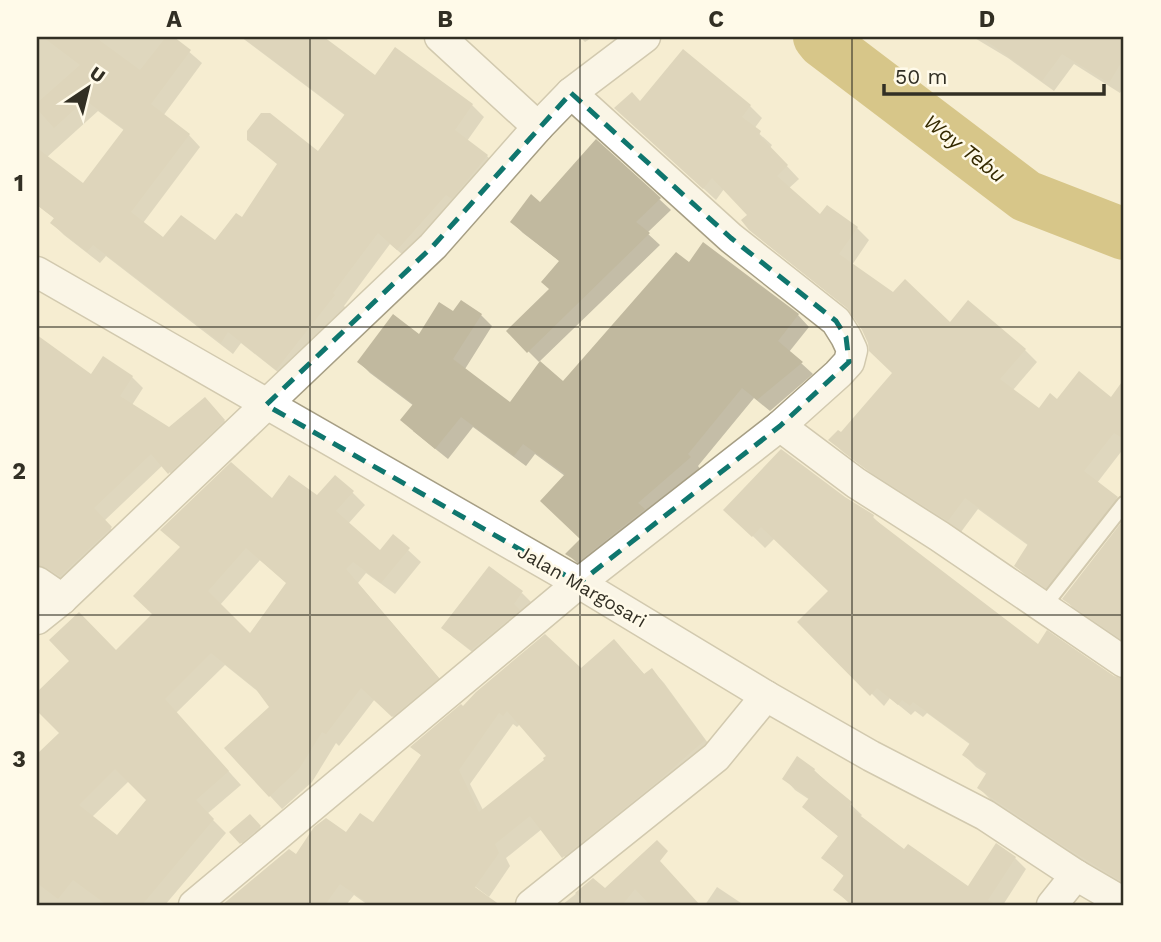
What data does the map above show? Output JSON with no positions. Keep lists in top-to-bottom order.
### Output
{
  "streets": {
    "street": ["Jalan Margosari"]
  },
  "water": ["Way Tebu"],
  "scale_bar": "50 m",
  "north": "top right",
  "grid": {
    "columns": [
      "A",
      "B",
      "C",
      "D"
    ],
    "rows": ["1", "2", "3"]
  }
}
